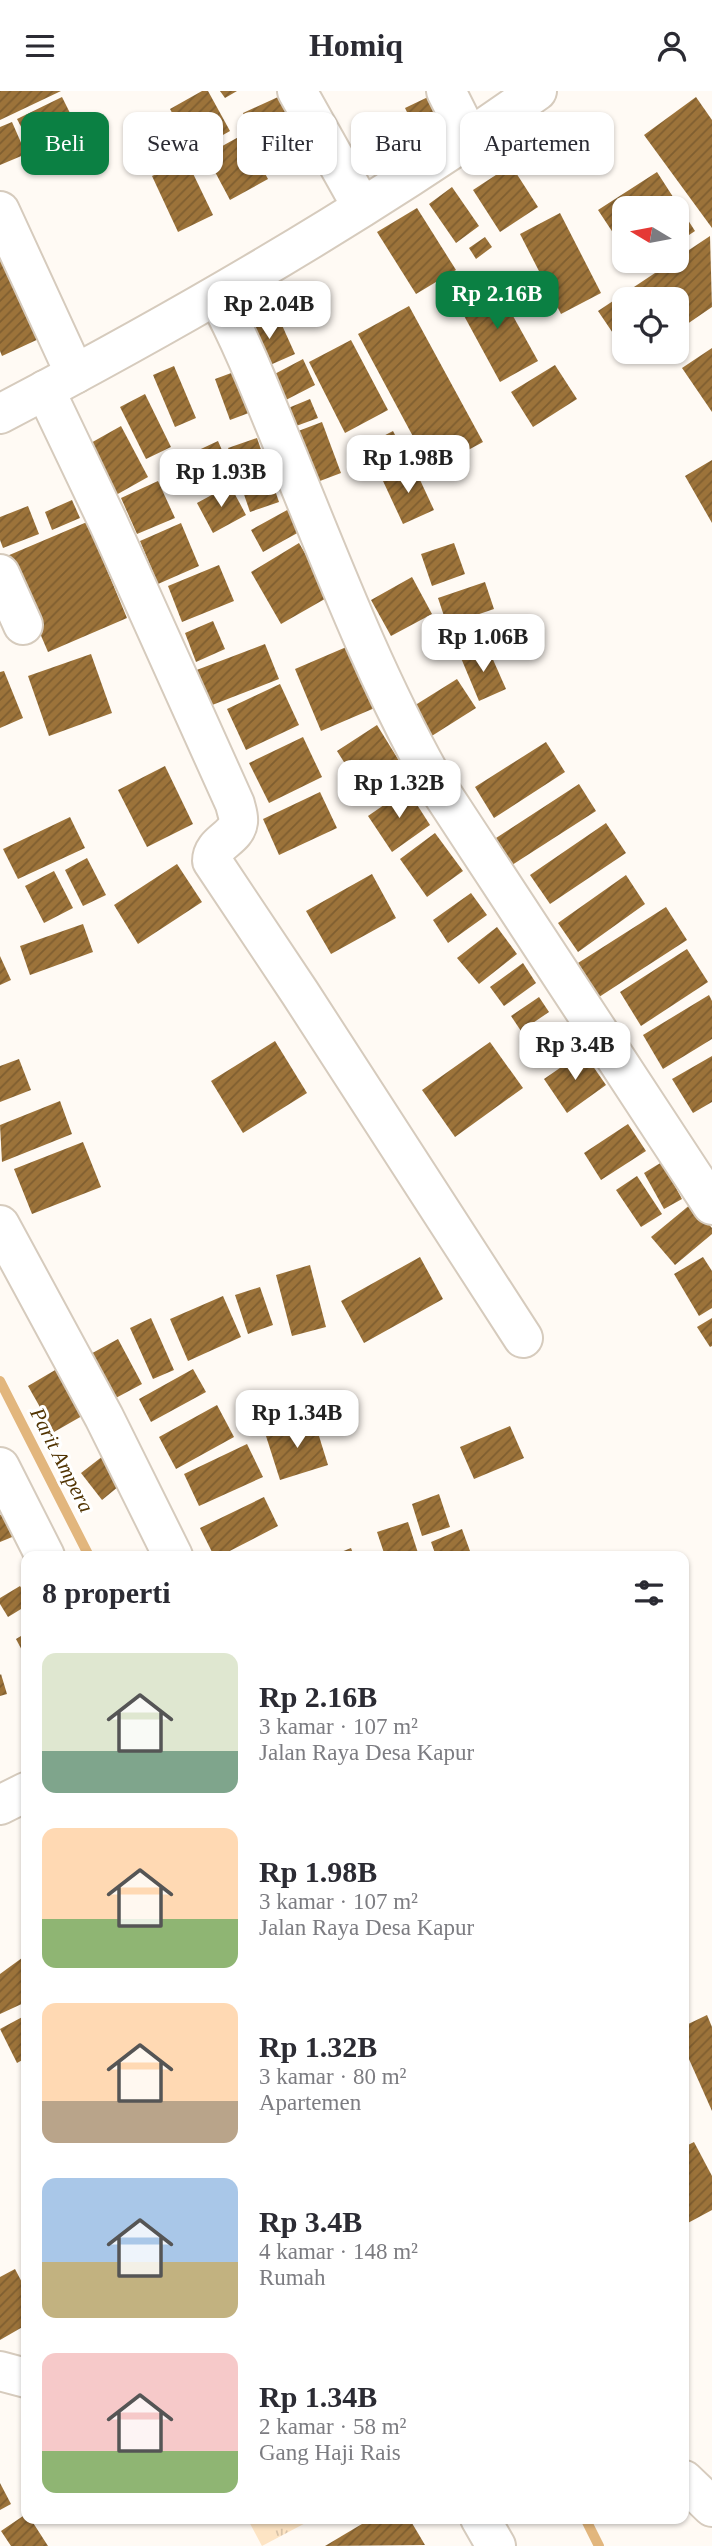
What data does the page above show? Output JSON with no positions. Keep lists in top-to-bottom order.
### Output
{
  "water": ["Parit Ampera"],
  "north": "left",
  "page": {
    "header": "Homiq",
    "chip": [
      "Beli",
      "Sewa",
      "Filter",
      "Baru",
      "Apartemen"
    ],
    "price": [
      "Rp 2.16B",
      "Rp 2.04B",
      "Rp 1.98B",
      "Rp 1.93B",
      "Rp 1.06B",
      "Rp 1.32B",
      "Rp 3.4B",
      "Rp 1.34B"
    ],
    "heading": "8 properti",
    "list": [
      {
        "name": "Rp 2.16B",
        "note": "3 kamar · 107 m² · Jalan Raya Desa Kapur"
      },
      {
        "name": "Rp 1.98B",
        "note": "3 kamar · 107 m² · Jalan Raya Desa Kapur"
      },
      {
        "name": "Rp 1.32B",
        "note": "3 kamar · 80 m² · Apartemen"
      },
      {
        "name": "Rp 3.4B",
        "note": "4 kamar · 148 m² · Rumah"
      },
      {
        "name": "Rp 1.34B",
        "note": "2 kamar · 58 m² · Gang Haji Rais"
      }
    ]
  }
}
